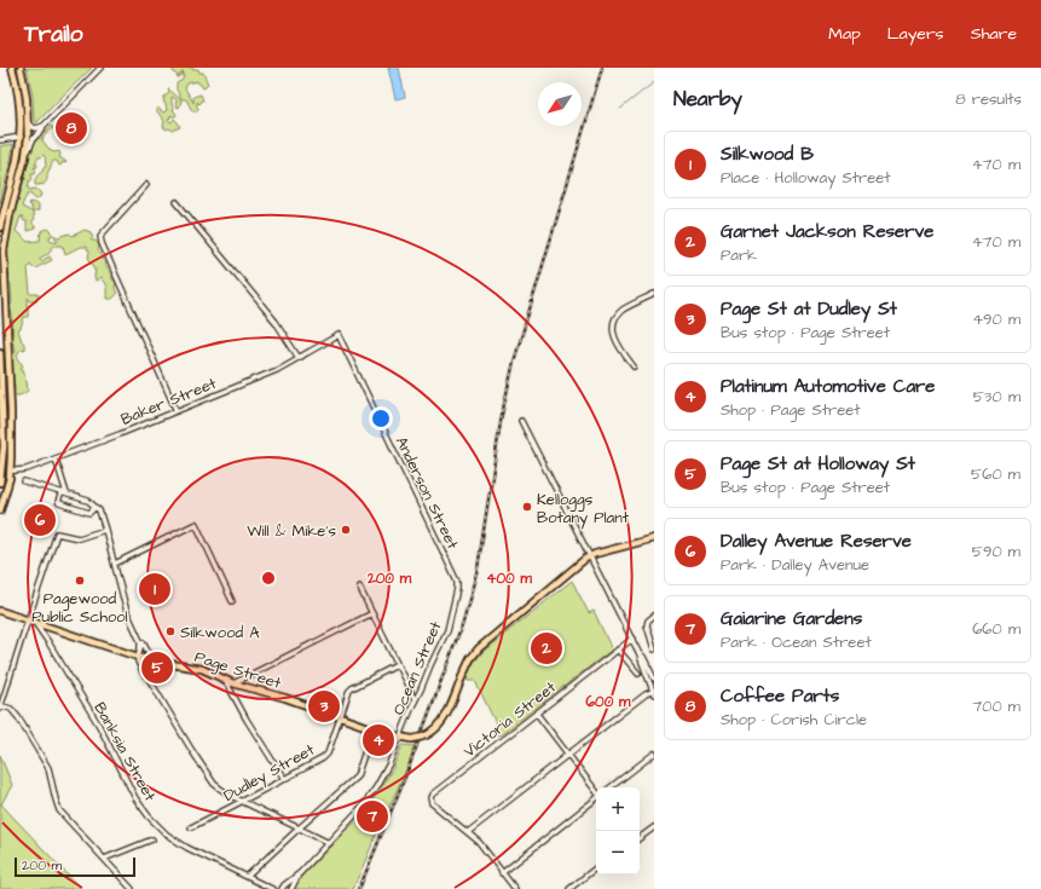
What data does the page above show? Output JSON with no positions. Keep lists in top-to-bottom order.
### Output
{
  "streets": {
    "main road": ["Baker Street", "Page Street"],
    "street": [
      "Anderson Street",
      "Ocean Street",
      "Victoria Street",
      "Banksia Street",
      "Dudley Street"
    ]
  },
  "crossings": [
    ["Baker Street", "Anderson Street"],
    ["Anderson Street", "Ocean Street"],
    ["Ocean Street", "Page Street"],
    ["Page Street", "Banksia Street"],
    ["Page Street", "Dudley Street"]
  ],
  "places": [
    "Kelloggs Botany Plant",
    "Will & Mike's",
    "Pagewood Public School",
    "Silkwood A"
  ],
  "scale_bar": "200 m",
  "north": "bottom left",
  "page": {
    "header": "Trailo",
    "nav": ["Map", "Layers", "Share"],
    "heading": ["Nearby", "8 results"],
    "pins": [
      "8",
      "6",
      "1",
      "2",
      "5",
      "3",
      "4",
      "7"
    ],
    "list": [
      {
        "mark": "1",
        "name": "Silkwood B",
        "note": "Place · Holloway Street",
        "value": "470 m"
      },
      {
        "mark": "2",
        "name": "Garnet Jackson Reserve",
        "note": "Park",
        "value": "470 m"
      },
      {
        "mark": "3",
        "name": "Page St at Dudley St",
        "note": "Bus stop · Page Street",
        "value": "490 m"
      },
      {
        "mark": "4",
        "name": "Platinum Automotive Care",
        "note": "Shop · Page Street",
        "value": "530 m"
      },
      {
        "mark": "5",
        "name": "Page St at Holloway St",
        "note": "Bus stop · Page Street",
        "value": "560 m"
      },
      {
        "mark": "6",
        "name": "Dalley Avenue Reserve",
        "note": "Park · Dalley Avenue",
        "value": "590 m"
      },
      {
        "mark": "7",
        "name": "Gaiarine Gardens",
        "note": "Park · Ocean Street",
        "value": "660 m"
      },
      {
        "mark": "8",
        "name": "Coffee Parts",
        "note": "Shop · Corish Circle",
        "value": "700 m"
      }
    ],
    "map_buttons": ["+", "−"],
    "scale": "200 m"
  },
  "rings": ["200 m", "400 m", "600 m"]
}
